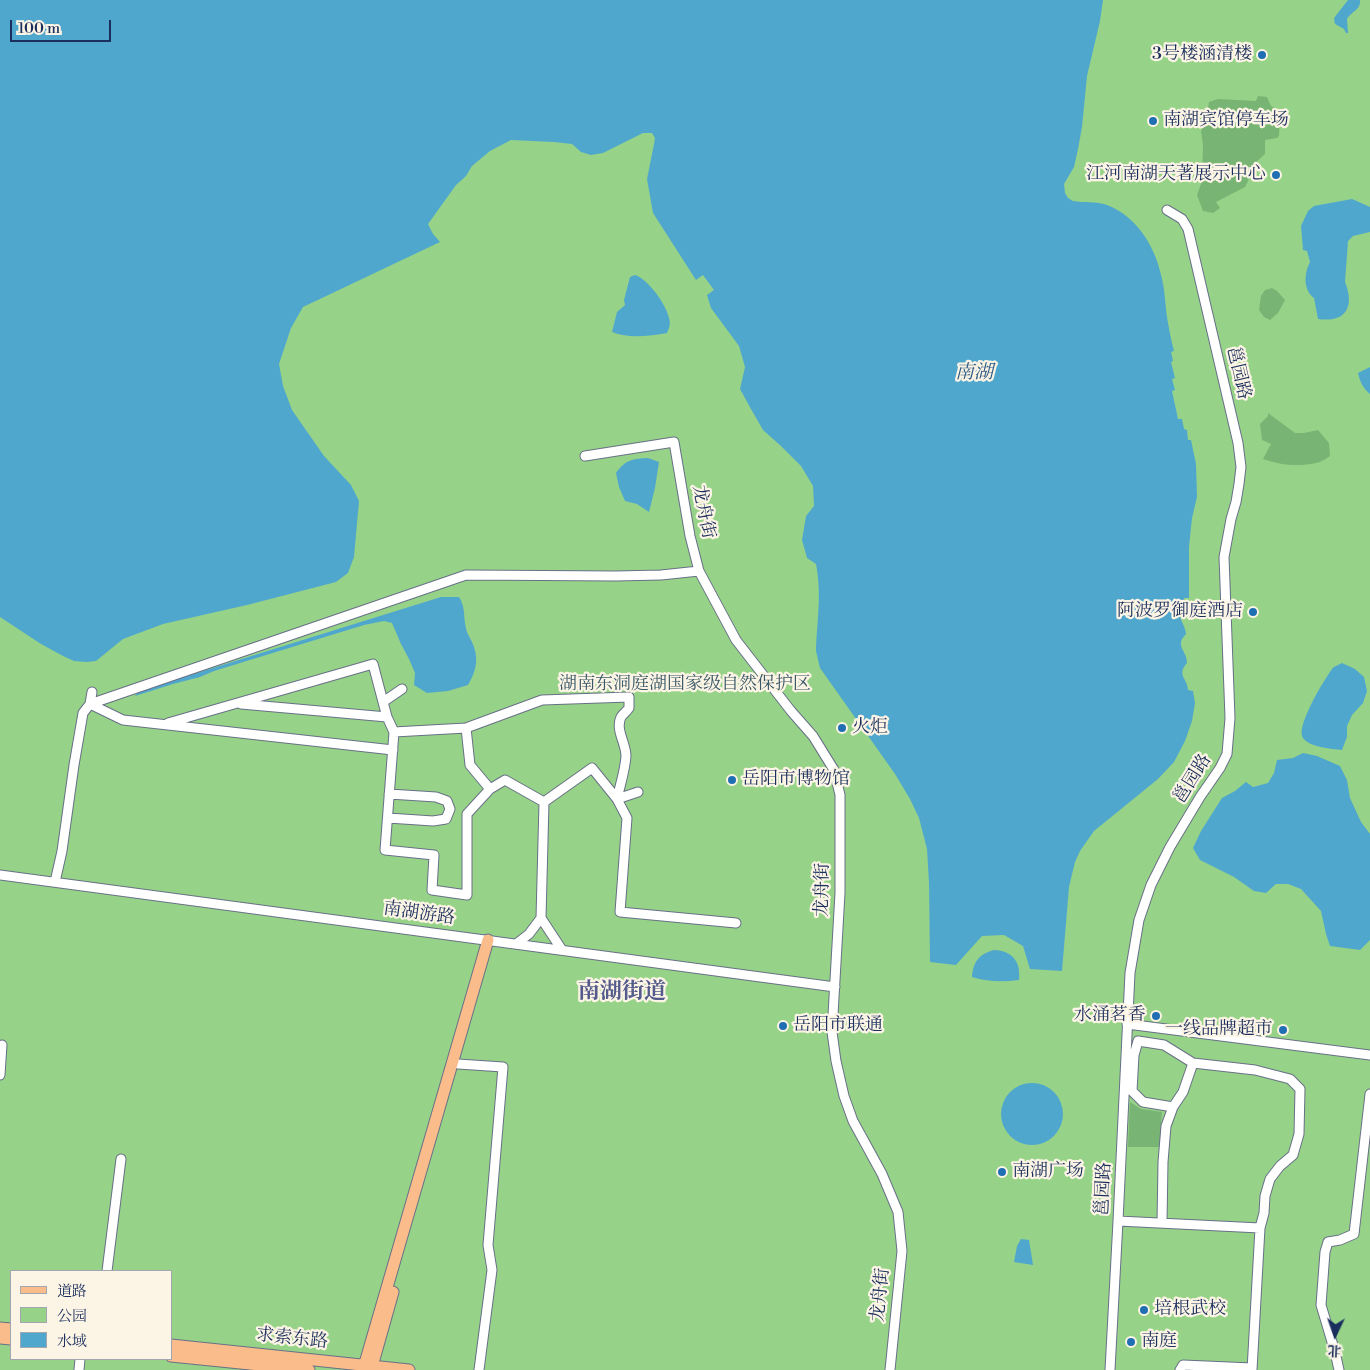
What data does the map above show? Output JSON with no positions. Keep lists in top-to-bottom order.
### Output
{
  "streets": {
    "main road": ["求索东路"],
    "street": ["邕园路", "龙舟街", "南湖游路"]
  },
  "crossings": [
    ["龙舟街", "南湖游路"]
  ],
  "districts": ["南湖街道"],
  "water": ["南湖"],
  "parks": ["湖南东洞庭湖国家级自然保护区"],
  "places": [
    "3号楼涵清楼",
    "南湖宾馆停车场",
    "江河南湖天著展示中心",
    "阿波罗御庭酒店",
    "火炬",
    "岳阳市博物馆",
    "水涌茗香",
    "岳阳市联通",
    "一线品牌超市",
    "南湖广场",
    "培根武校",
    "南庭"
  ],
  "legend": ["道路", "公园", "水域"],
  "scale_bar": "100 m",
  "north": "bottom"
}
